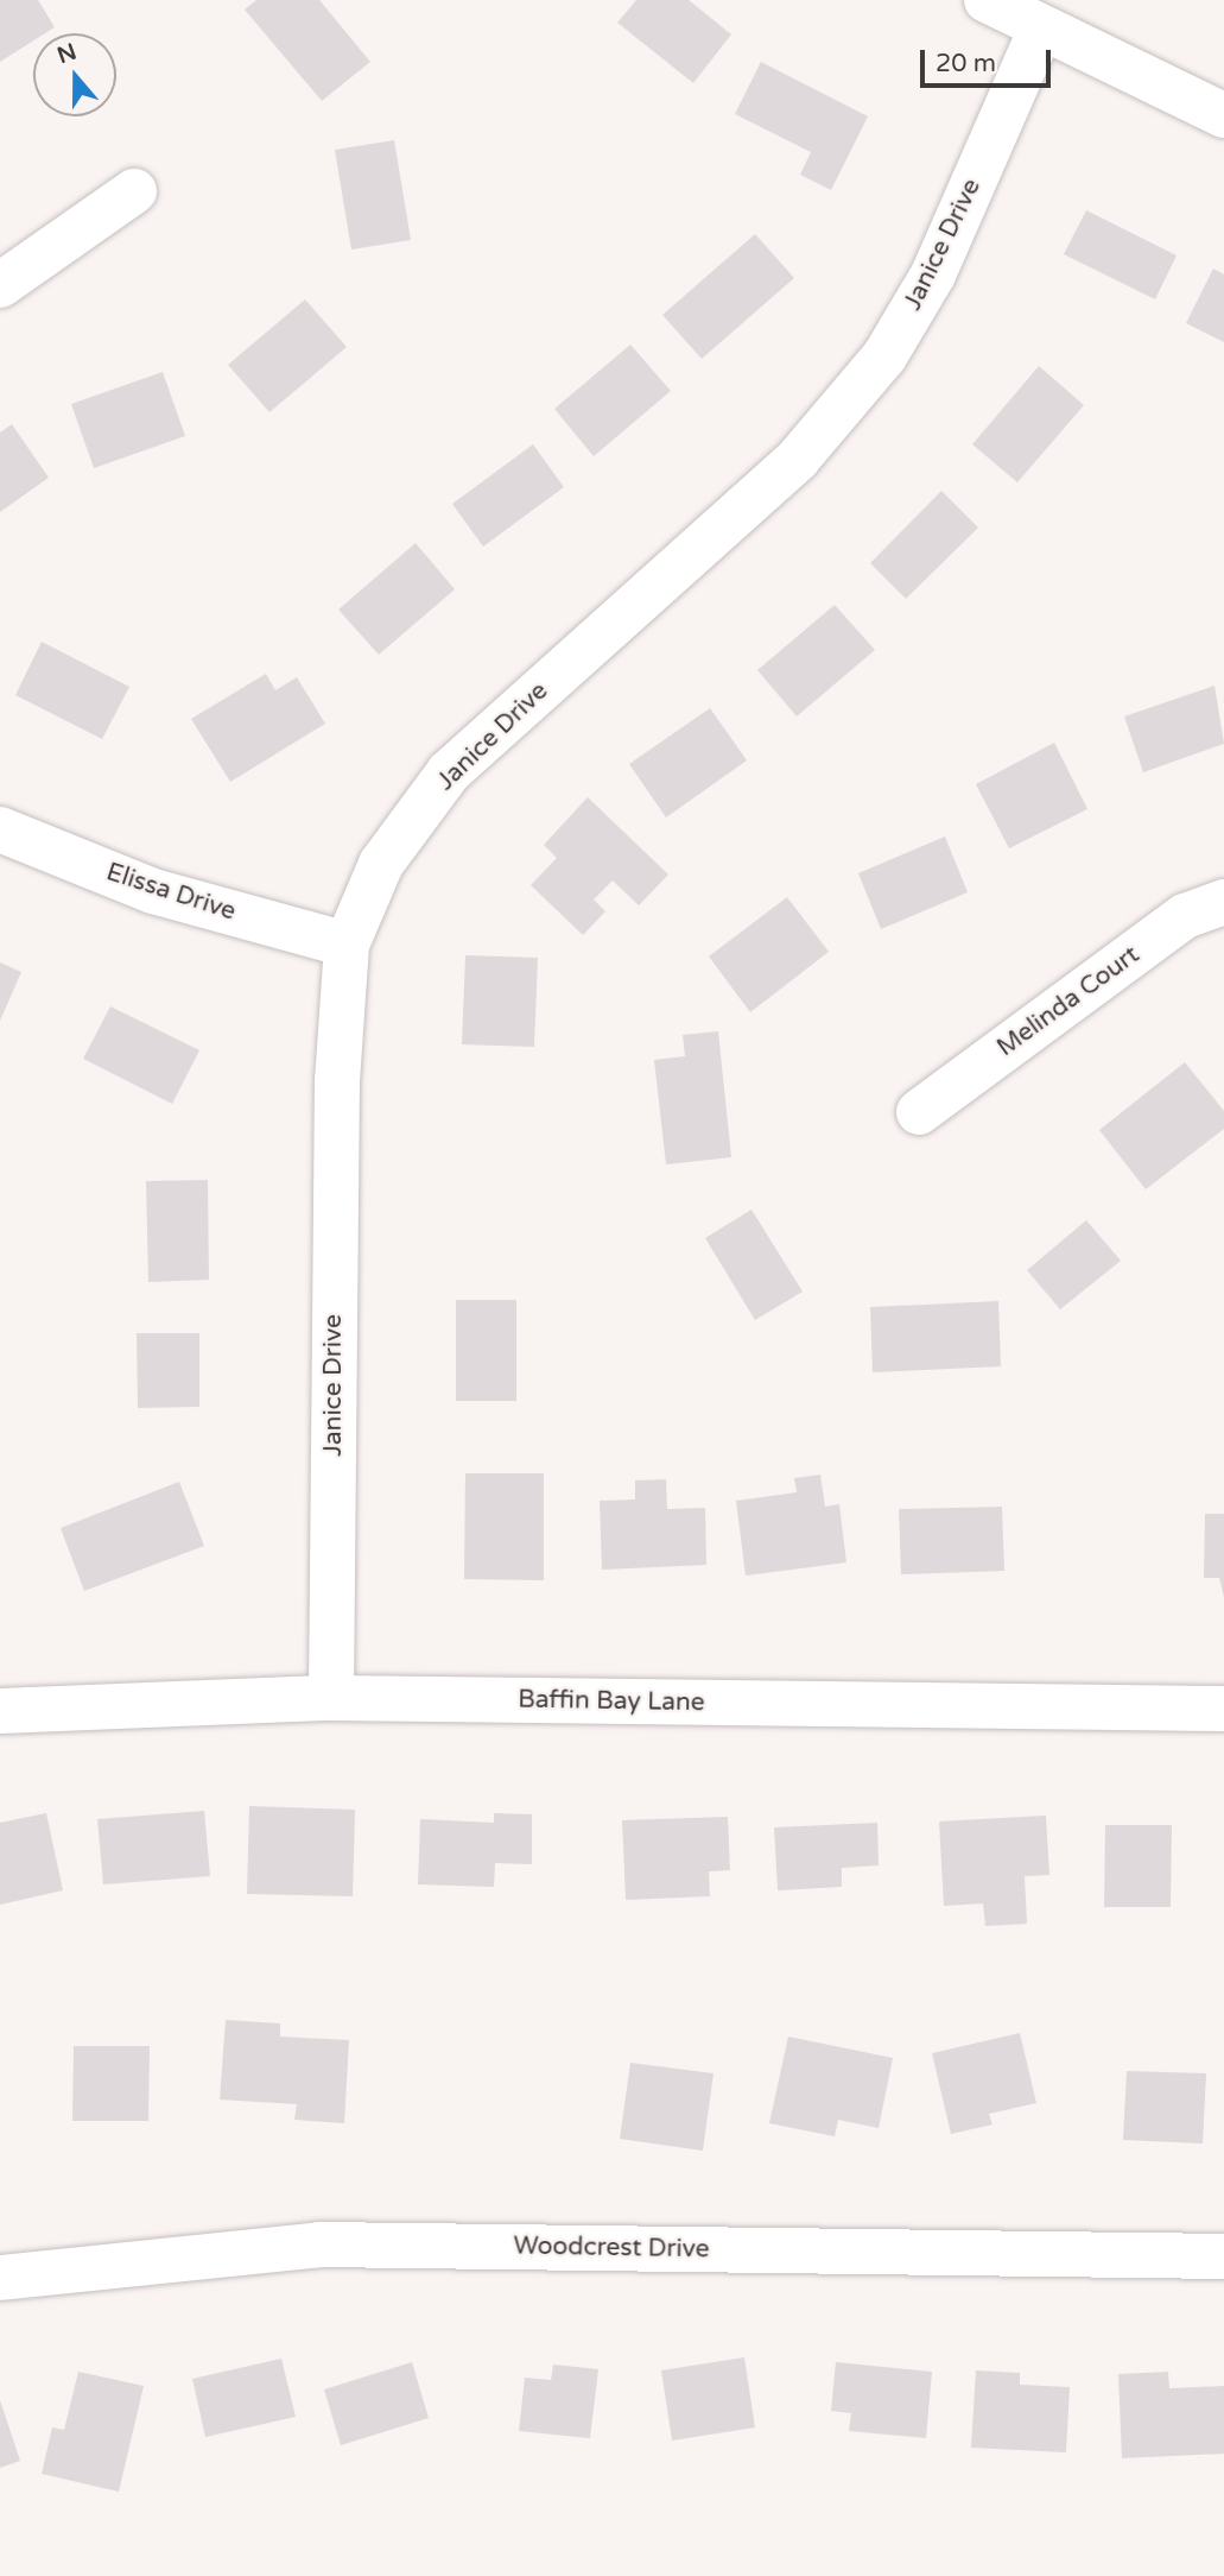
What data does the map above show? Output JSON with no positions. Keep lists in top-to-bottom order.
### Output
{
  "streets": {
    "street": [
      "Janice Drive",
      "Elissa Drive",
      "Melinda Court",
      "Baffin Bay Lane",
      "Woodcrest Drive"
    ]
  },
  "crossings": [
    ["Janice Drive", "Elissa Drive"],
    ["Janice Drive", "Baffin Bay Lane"]
  ],
  "scale_bar": "20 m",
  "north": "top"
}
